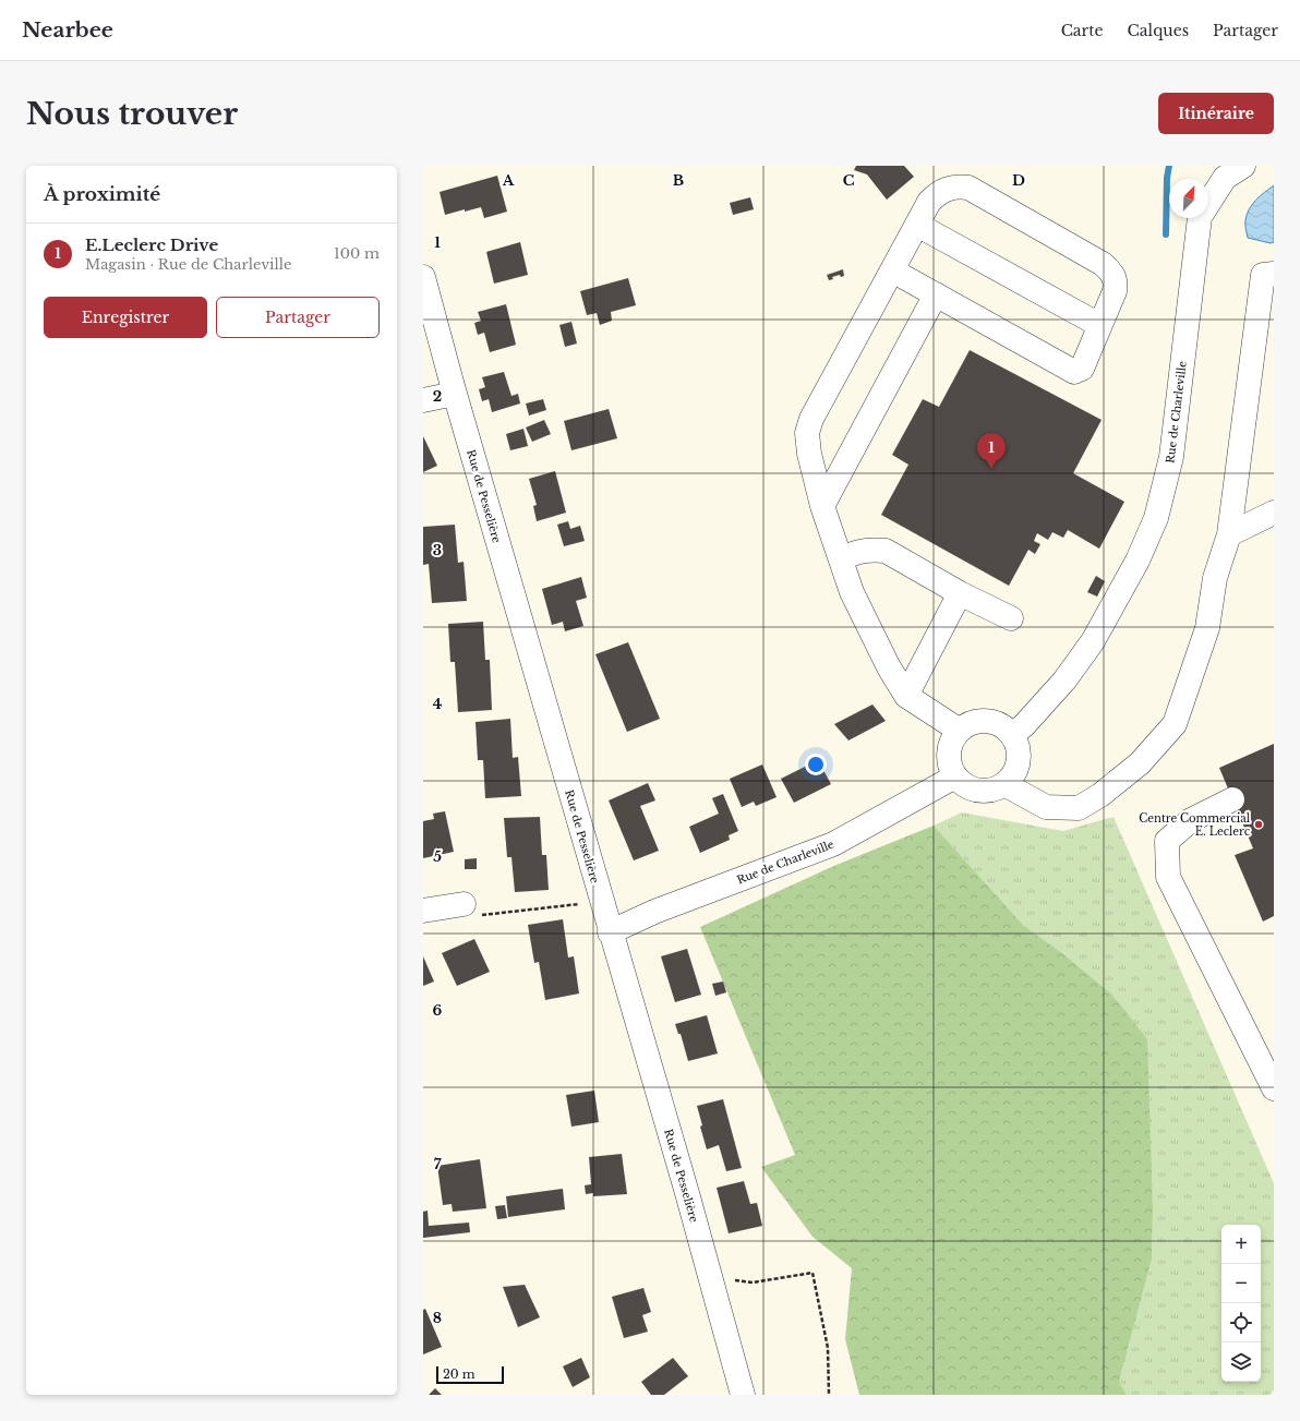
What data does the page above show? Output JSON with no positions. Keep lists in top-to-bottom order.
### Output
{
  "streets": {
    "street": ["Rue de Charleville", "Rue de Pesselière"]
  },
  "crossings": [
    ["Rue de Charleville", "Rue de Pesselière"]
  ],
  "places": ["Centre Commercial E. Leclerc"],
  "scale_bar": "20 m",
  "north": "top right",
  "page": {
    "header": "Nearbee",
    "nav": ["Carte", "Calques", "Partager"],
    "buttons": [
      "Itinéraire",
      ["Enregistrer", "Partager"]
    ],
    "title": "Nous trouver",
    "heading": "À proximité",
    "list": [
      {
        "mark": "1",
        "name": "E.Leclerc Drive",
        "note": "Magasin · Rue de Charleville",
        "value": "100 m"
      }
    ],
    "pins": "1",
    "map_buttons": ["+", "−"],
    "scale": "20 m"
  },
  "grid": {
    "columns": [
      "A",
      "B",
      "C",
      "D"
    ],
    "rows": [
      "1",
      "2",
      "3",
      "4",
      "5",
      "6",
      "7",
      "8"
    ]
  }
}
